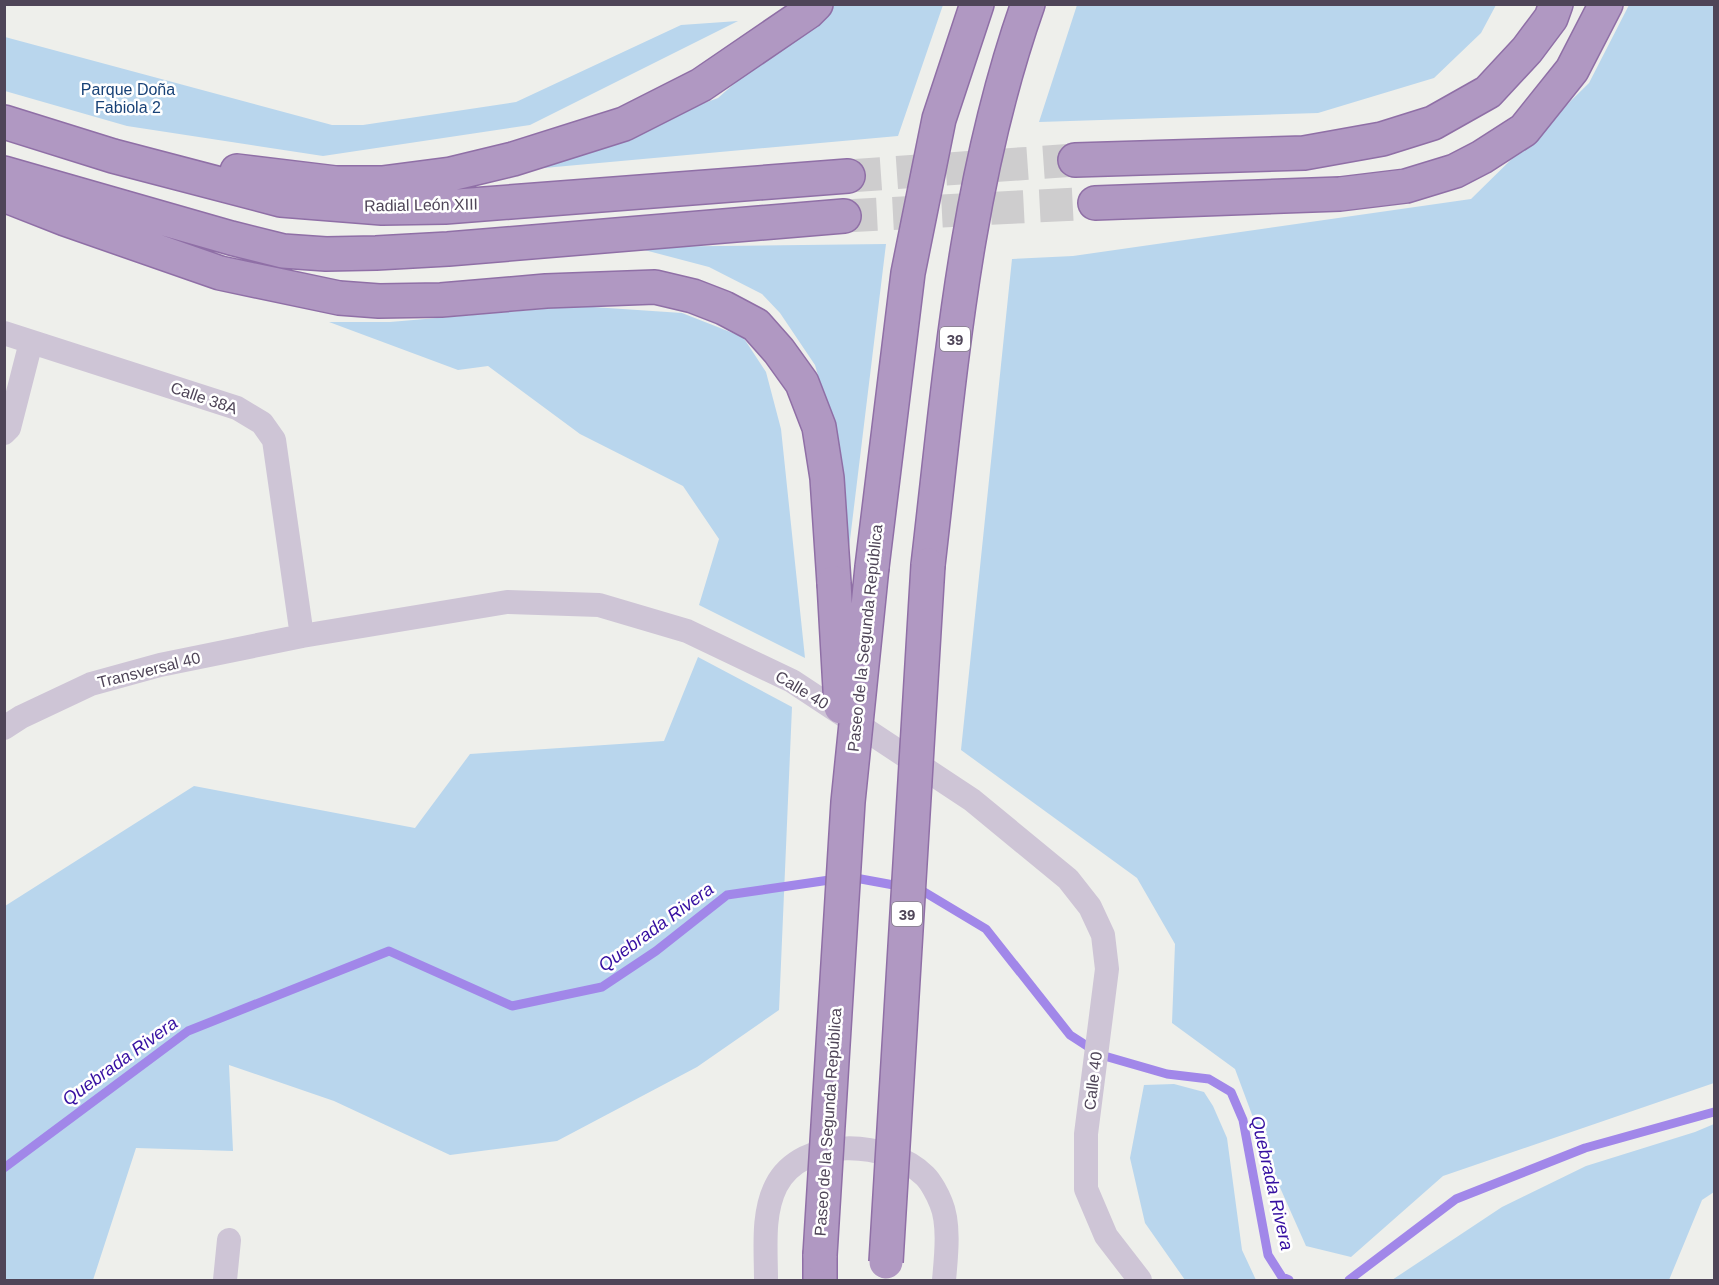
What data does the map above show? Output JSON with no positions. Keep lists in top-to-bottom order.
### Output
{
  "streets": {
    "highway": ["Radial León XIII", "39", "Paseo de la Segunda República"],
    "street": ["Calle 38A", "Transversal 40", "Calle 40"]
  },
  "crossings": [
    ["Calle 38A", "Transversal 40"],
    ["Calle 38A", "Calle 40"],
    ["Transversal 40", "Calle 40"]
  ],
  "water": ["Quebrada Rivera"],
  "parks": ["Parque Doña Fabiola 2"]
}
